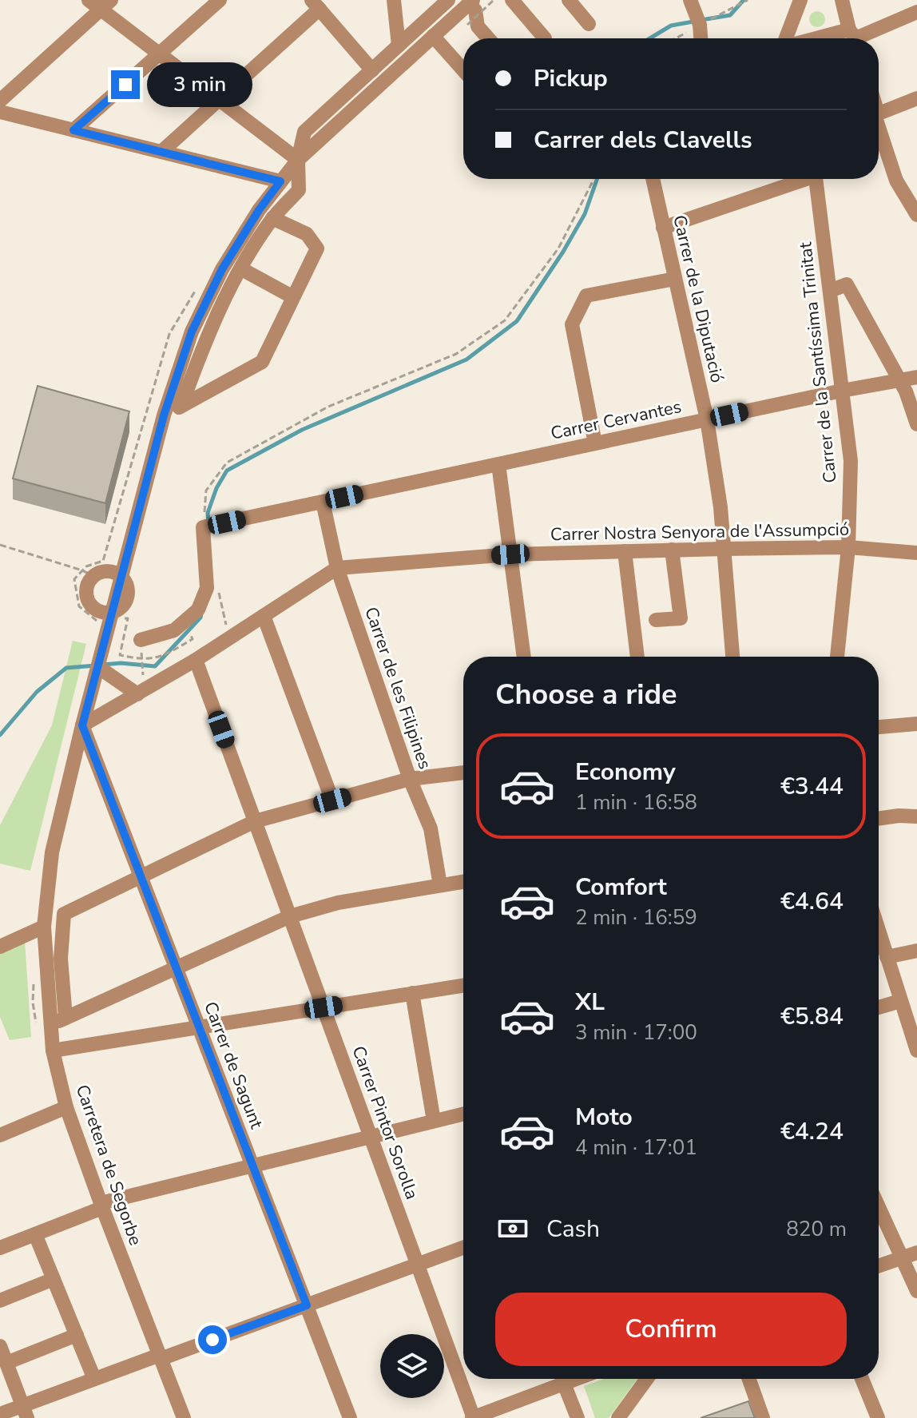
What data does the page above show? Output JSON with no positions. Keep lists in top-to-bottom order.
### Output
{
  "streets": {
    "street": [
      "Carrer de la Diputació",
      "Carrer de la Santíssima Trinitat",
      "Carrer Cervantes",
      "Carrer Nostra Senyora de l'Assumpció",
      "Carrer de les Filipines",
      "Carrer de Sagunt",
      "Carrer Pintor Sorolla",
      "Carretera de Segorbe"
    ]
  },
  "crossings": [
    ["Carrer de la Diputació", "Carrer Cervantes"],
    ["Carrer de la Diputació", "Carrer Nostra Senyora de l'Assumpció"],
    ["Carrer de la Santíssima Trinitat", "Carrer Cervantes"],
    ["Carrer de la Santíssima Trinitat", "Carrer Nostra Senyora de l'Assumpció"],
    ["Carrer Cervantes", "Carrer de les Filipines"],
    ["Carrer Nostra Senyora de l'Assumpció", "Carrer de les Filipines"],
    ["Carrer Nostra Senyora de l'Assumpció", "Carrer de Sagunt"],
    ["Carrer Nostra Senyora de l'Assumpció", "Carrer Pintor Sorolla"],
    ["Carrer Nostra Senyora de l'Assumpció", "Carretera de Segorbe"],
    ["Carrer de Sagunt", "Carretera de Segorbe"]
  ],
  "page": {
    "banner": ["Pickup", "Carrer dels Clavells"],
    "bubble": "3 min",
    "heading": "Choose a ride",
    "list": [
      {
        "name": "Economy",
        "note": "1 min · 16:58",
        "value": "€3.44"
      },
      {
        "name": "Comfort",
        "note": "2 min · 16:59",
        "value": "€4.64"
      },
      {
        "name": "XL",
        "note": "3 min · 17:00",
        "value": "€5.84"
      },
      {
        "name": "Moto",
        "note": "4 min · 17:01",
        "value": "€4.24"
      }
    ],
    "pay": ["Cash", "820 m"],
    "buttons": "Confirm"
  }
}
